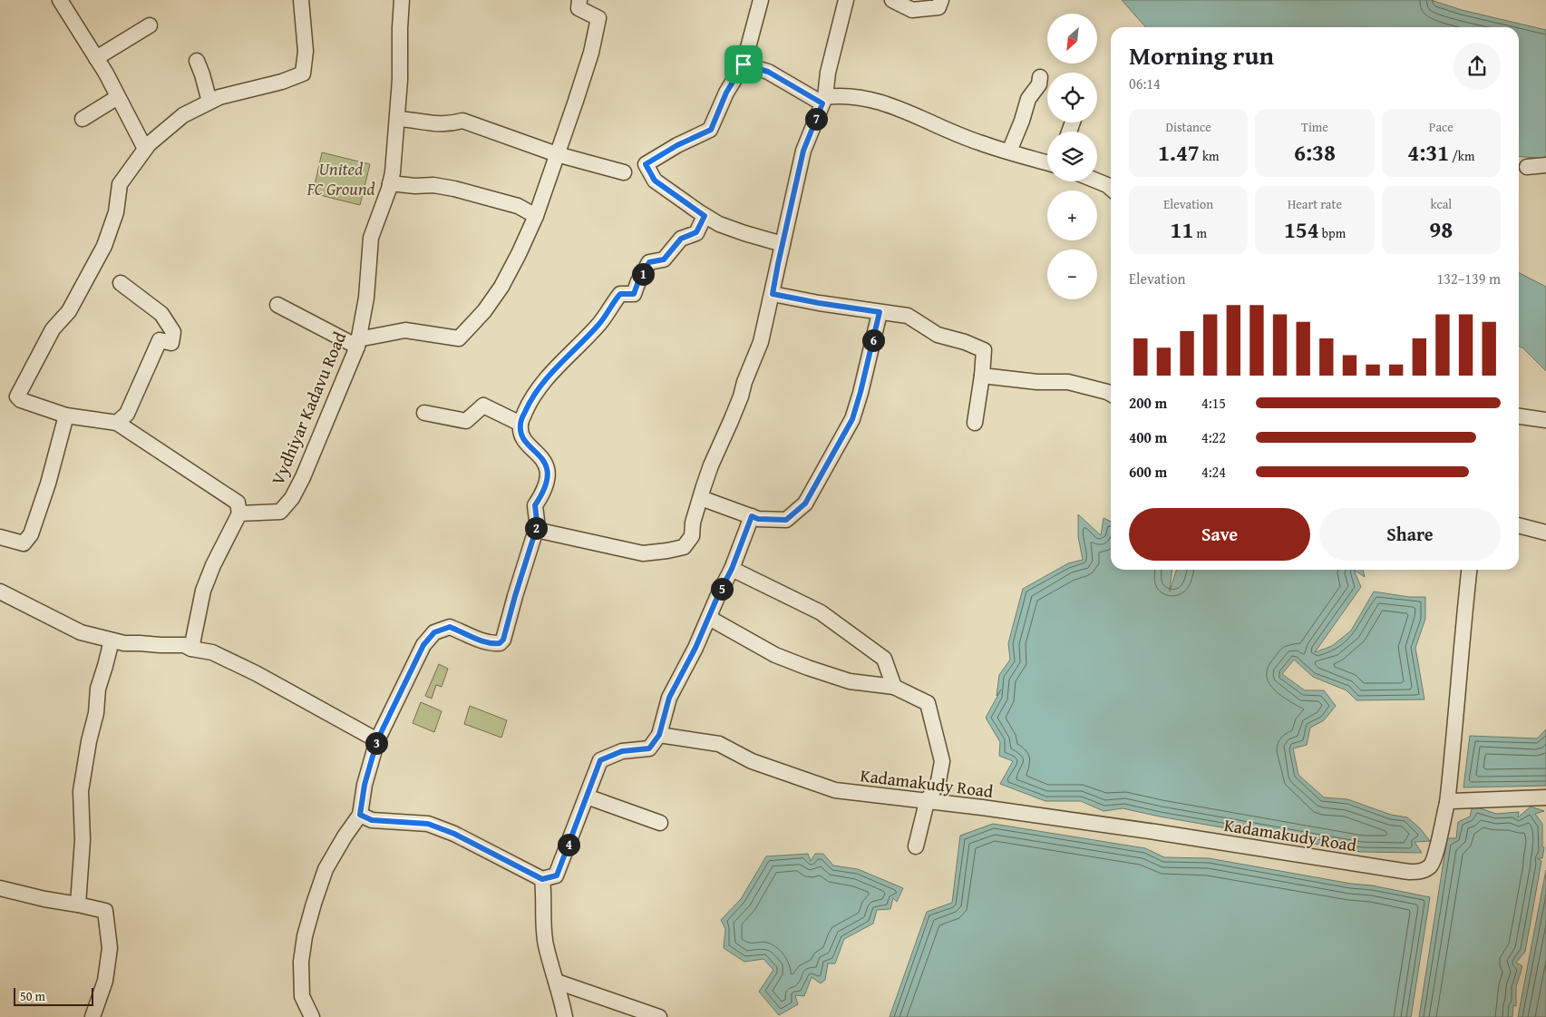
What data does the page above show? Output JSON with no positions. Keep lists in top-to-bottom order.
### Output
{
  "streets": {
    "street": ["Vydhiyar Kadavu Road", "Kadamakudy Road"]
  },
  "parks": ["United FC Ground"],
  "scale_bar": "50 m",
  "north": "bottom left",
  "page": {
    "map_buttons": ["+", "−"],
    "heading": ["Morning run", "06:14"],
    "stats": [
      ["Distance", "1.47 km"],
      ["Time", "6:38"],
      ["Pace", "4:31 /km"],
      ["Elevation", "11 m"],
      ["Heart rate", "154 bpm"],
      ["kcal", "98"]
    ],
    "pins": [
      "7",
      "1",
      "6",
      "2",
      "5",
      "3",
      "4"
    ],
    "chart": ["Elevation", "132–139 m"],
    "list": [
      {
        "name": "200 m",
        "note": "4:15"
      },
      {
        "name": "400 m",
        "note": "4:22"
      },
      {
        "name": "600 m",
        "note": "4:24"
      }
    ],
    "buttons": ["Save", "Share"],
    "scale": "50 m"
  }
}
